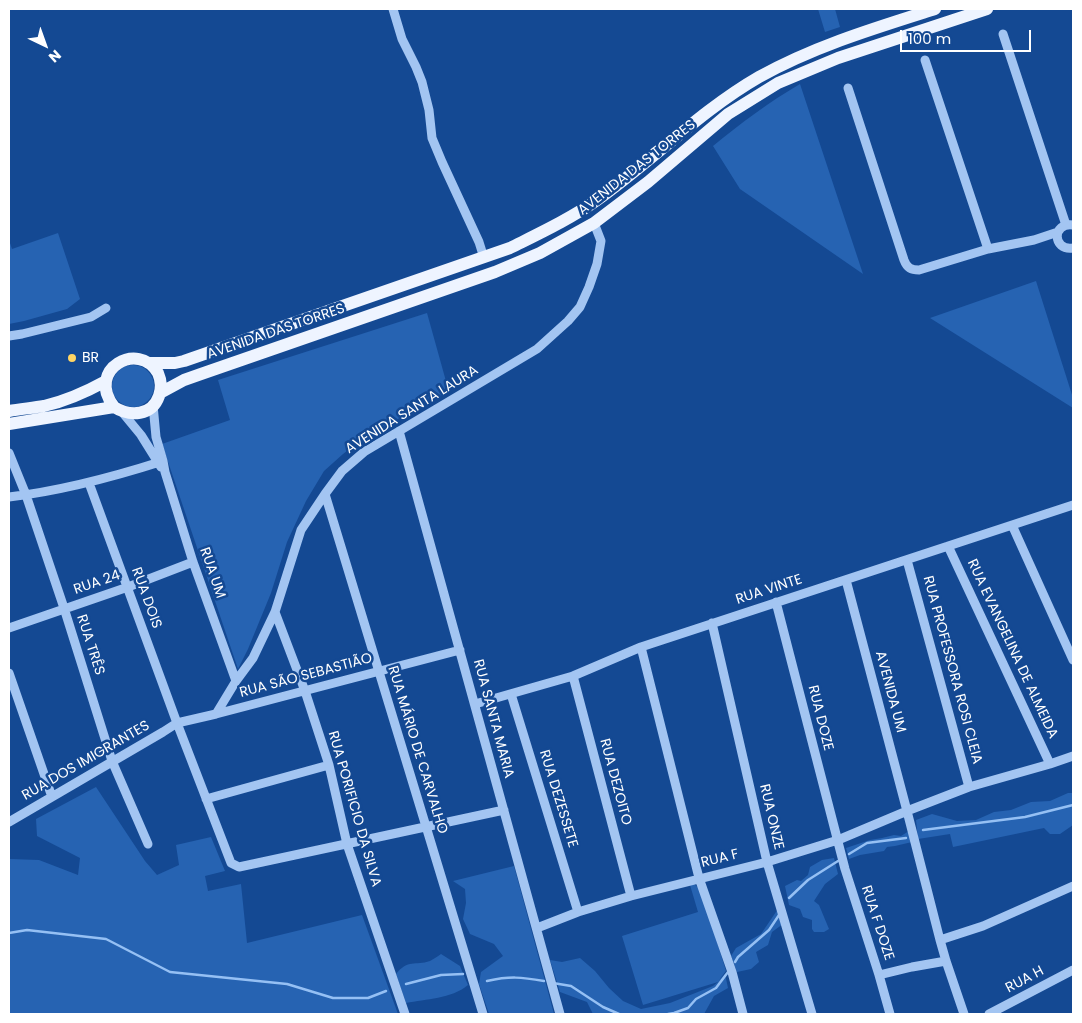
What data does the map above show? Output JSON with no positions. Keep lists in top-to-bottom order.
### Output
{
  "streets": {
    "main road": ["AVENIDA DAS TORRES"],
    "street": [
      "AVENIDA SANTA LAURA",
      "RUA UM",
      "RUA 24",
      "RUA VINTE",
      "RUA DOIS",
      "RUA TRÊS",
      "RUA EVANGELINA DE ALMEIDA",
      "RUA PROFESSORA ROSI CLEIA",
      "RUA SÃO SEBASTIÃO",
      "AVENIDA UM",
      "RUA DOZE",
      "RUA SANTA MARIA",
      "RUA MÁRIO DE CARVALHO",
      "RUA DOS IMIGRANTES",
      "RUA DEZOITO",
      "RUA DEZESSETE",
      "RUA PORIFICIO DA SILVA",
      "RUA ONZE",
      "RUA F",
      "RUA F DOZE",
      "RUA H"
    ]
  },
  "crossings": [
    ["AVENIDA DAS TORRES", "AVENIDA SANTA LAURA"],
    ["AVENIDA DAS TORRES", "RUA UM"],
    ["AVENIDA SANTA LAURA", "RUA UM"],
    ["AVENIDA SANTA LAURA", "RUA SÃO SEBASTIÃO"],
    ["AVENIDA SANTA LAURA", "RUA SANTA MARIA"],
    ["AVENIDA SANTA LAURA", "RUA MÁRIO DE CARVALHO"],
    ["AVENIDA SANTA LAURA", "RUA PORIFICIO DA SILVA"],
    ["RUA UM", "RUA 24"],
    ["RUA 24", "RUA DOIS"],
    ["RUA 24", "RUA TRÊS"],
    ["RUA VINTE", "RUA EVANGELINA DE ALMEIDA"],
    ["RUA VINTE", "RUA PROFESSORA ROSI CLEIA"],
    ["RUA VINTE", "AVENIDA UM"],
    ["RUA VINTE", "RUA DOZE"],
    ["RUA VINTE", "RUA SANTA MARIA"],
    ["RUA VINTE", "RUA DEZOITO"],
    ["RUA VINTE", "RUA DEZESSETE"],
    ["RUA VINTE", "RUA ONZE"],
    ["RUA DOIS", "RUA DOS IMIGRANTES"],
    ["RUA DOIS", "RUA PORIFICIO DA SILVA"],
    ["RUA TRÊS", "RUA DOS IMIGRANTES"],
    ["RUA EVANGELINA DE ALMEIDA", "RUA F"],
    ["RUA PROFESSORA ROSI CLEIA", "RUA F"],
    ["RUA SÃO SEBASTIÃO", "RUA SANTA MARIA"],
    ["RUA SÃO SEBASTIÃO", "RUA MÁRIO DE CARVALHO"],
    ["RUA SÃO SEBASTIÃO", "RUA PORIFICIO DA SILVA"],
    ["AVENIDA UM", "RUA F"],
    ["RUA DOZE", "RUA F"],
    ["RUA DOZE", "RUA F DOZE"],
    ["RUA SANTA MARIA", "RUA F"],
    ["RUA DEZOITO", "RUA F"],
    ["RUA DEZESSETE", "RUA F"],
    ["RUA ONZE", "RUA F"],
    ["RUA F", "RUA F DOZE"]
  ],
  "places": ["BR"],
  "scale_bar": "100 m",
  "north": "bottom right"
}
